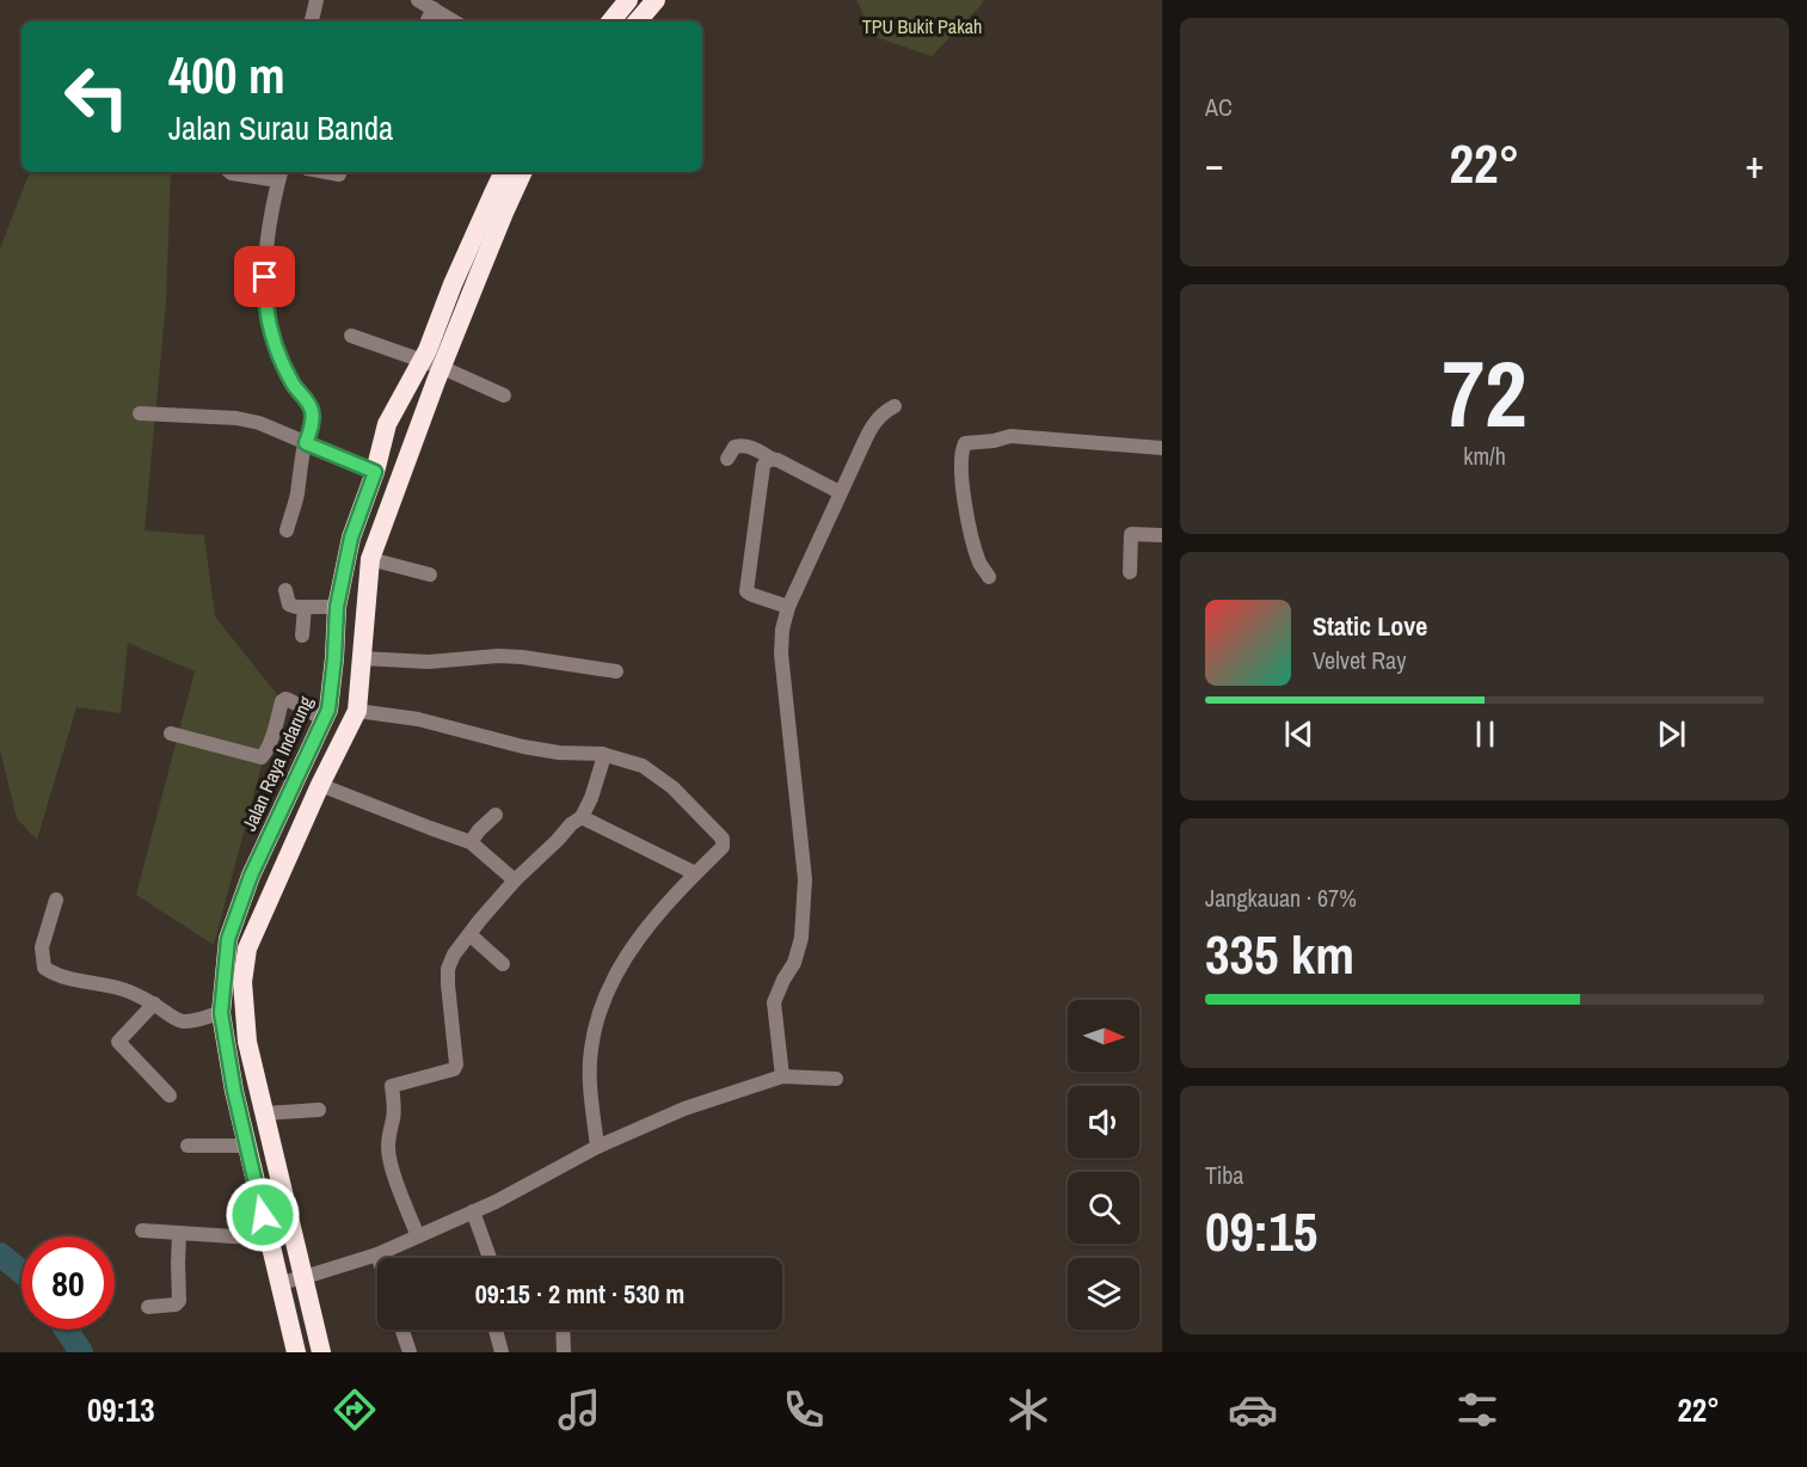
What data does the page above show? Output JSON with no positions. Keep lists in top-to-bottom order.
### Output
{
  "streets": {
    "highway": ["Jalan Raya Indarung"]
  },
  "parks": ["TPU Bukit Pakah"],
  "north": "right",
  "page": {
    "tile": [
      "AC",
      ["72", "km/h"],
      ["Jangkauan · 67%", "335 km"],
      ["Tiba", "09:15"]
    ],
    "turn": ["400 m", "Jalan Surau Banda"],
    "heat": ["−", "22°", "+"],
    "song": ["Static Love", "Velvet Ray"],
    "limit": "80",
    "trip": "09:15 · 2 mnt · 530 m",
    "tabs": ["09:13", "22°"]
  }
}
